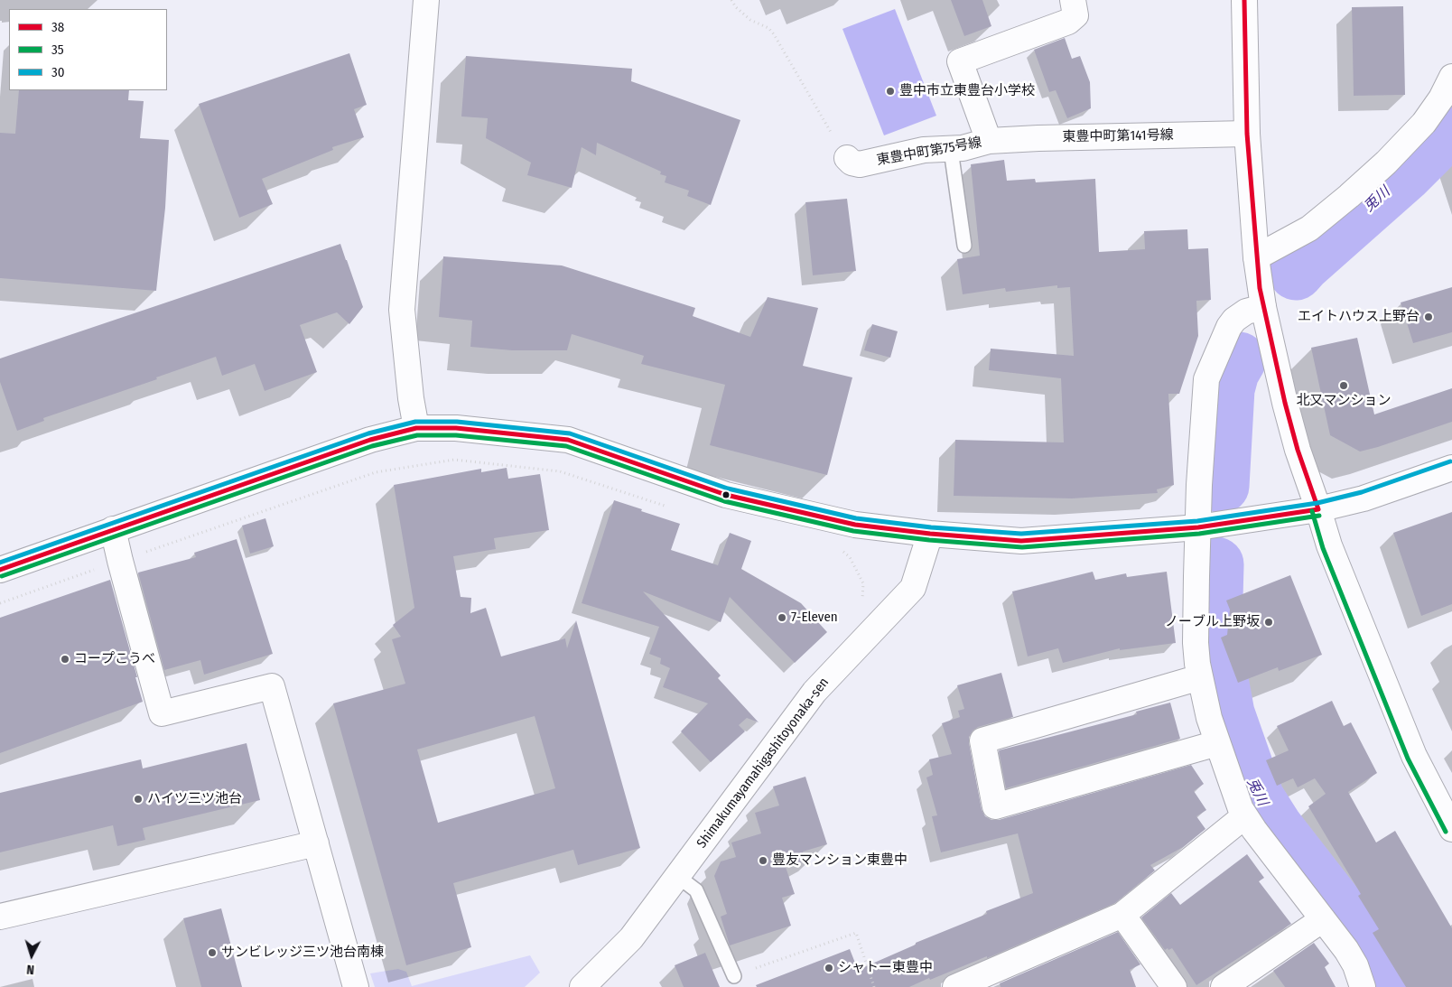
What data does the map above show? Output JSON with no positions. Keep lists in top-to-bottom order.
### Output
{
  "streets": {
    "street": ["東豊中町第141号線", "東豊中町第75号線", "Shimakumayamahigashitoyonaka-sen"]
  },
  "crossings": [
    ["東豊中町第141号線", "東豊中町第75号線"]
  ],
  "water": ["兎川"],
  "places": [
    "豊中市立東豊台小学校",
    "エイトハウス上野台",
    "北又マンション",
    "7-Eleven",
    "ノーブル上野坂",
    "コープこうべ",
    "ハイツ三ツ池台",
    "豊友マンション東豊中",
    "サンビレッジ三ツ池台南棟",
    "シャトー東豊中"
  ],
  "lines": ["transit line 38", "transit line 30", "transit line 35"],
  "legend": ["38", "35", "30"],
  "north": "bottom"
}
